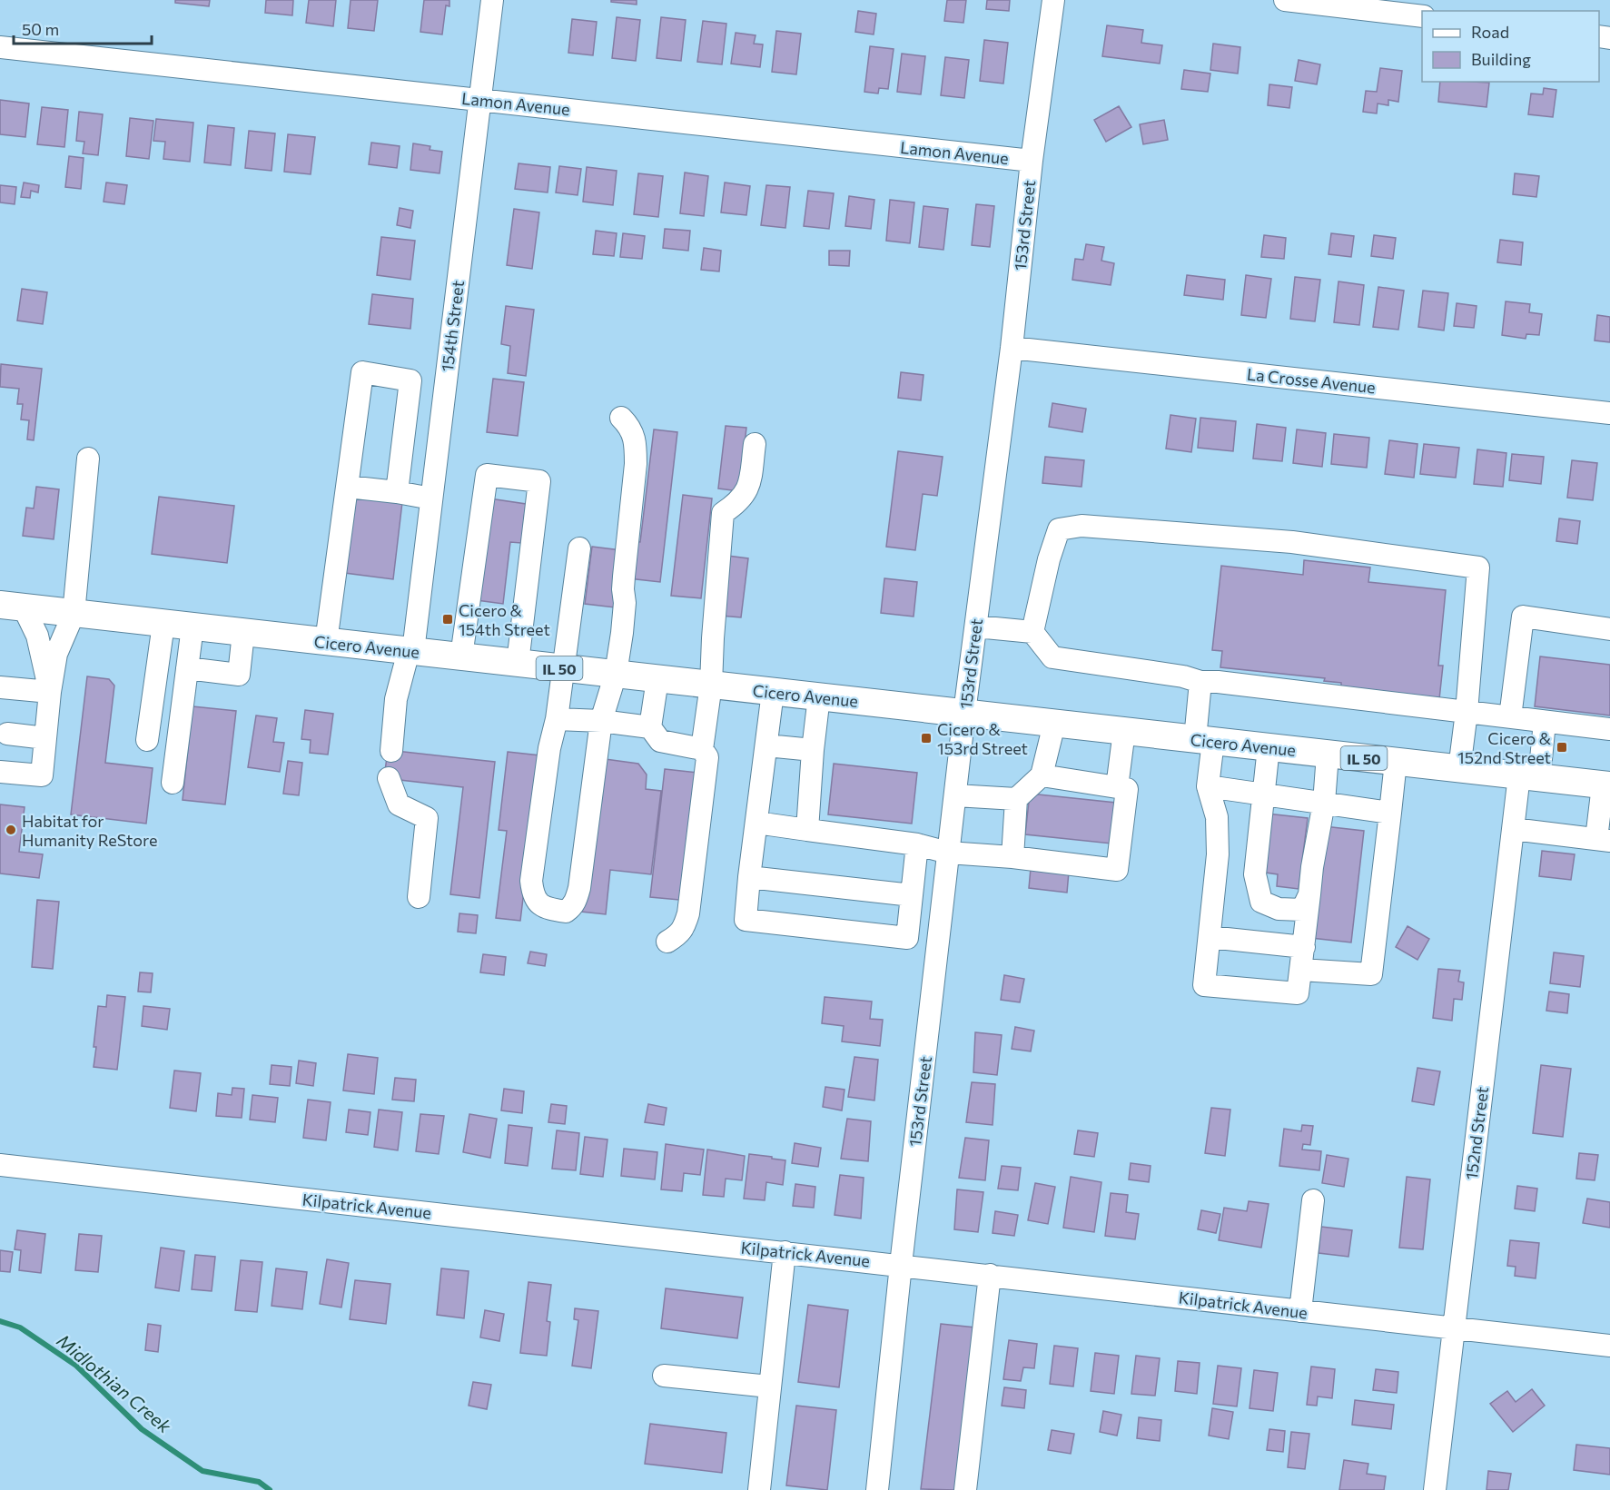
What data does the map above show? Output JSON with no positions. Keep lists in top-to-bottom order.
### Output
{
  "streets": {
    "main road": ["Cicero Avenue", "IL 50"],
    "street": [
      "Lamon Avenue",
      "153rd Street",
      "154th Street",
      "La Crosse Avenue",
      "152nd Street",
      "Kilpatrick Avenue"
    ]
  },
  "crossings": [
    ["Lamon Avenue", "153rd Street"],
    ["Lamon Avenue", "154th Street"],
    ["153rd Street", "La Crosse Avenue"],
    ["153rd Street", "Cicero Avenue"],
    ["153rd Street", "Kilpatrick Avenue"],
    ["154th Street", "Cicero Avenue"],
    ["Cicero Avenue", "152nd Street"],
    ["152nd Street", "Kilpatrick Avenue"]
  ],
  "water": ["Midlothian Creek"],
  "places": {
    "transit": ["Cicero & 154th Street", "Cicero & 153rd Street", "Cicero & 152nd Street"],
    "other": ["Habitat for Humanity ReStore"]
  },
  "legend": ["Road", "Building"],
  "scale_bar": "50 m"
}
